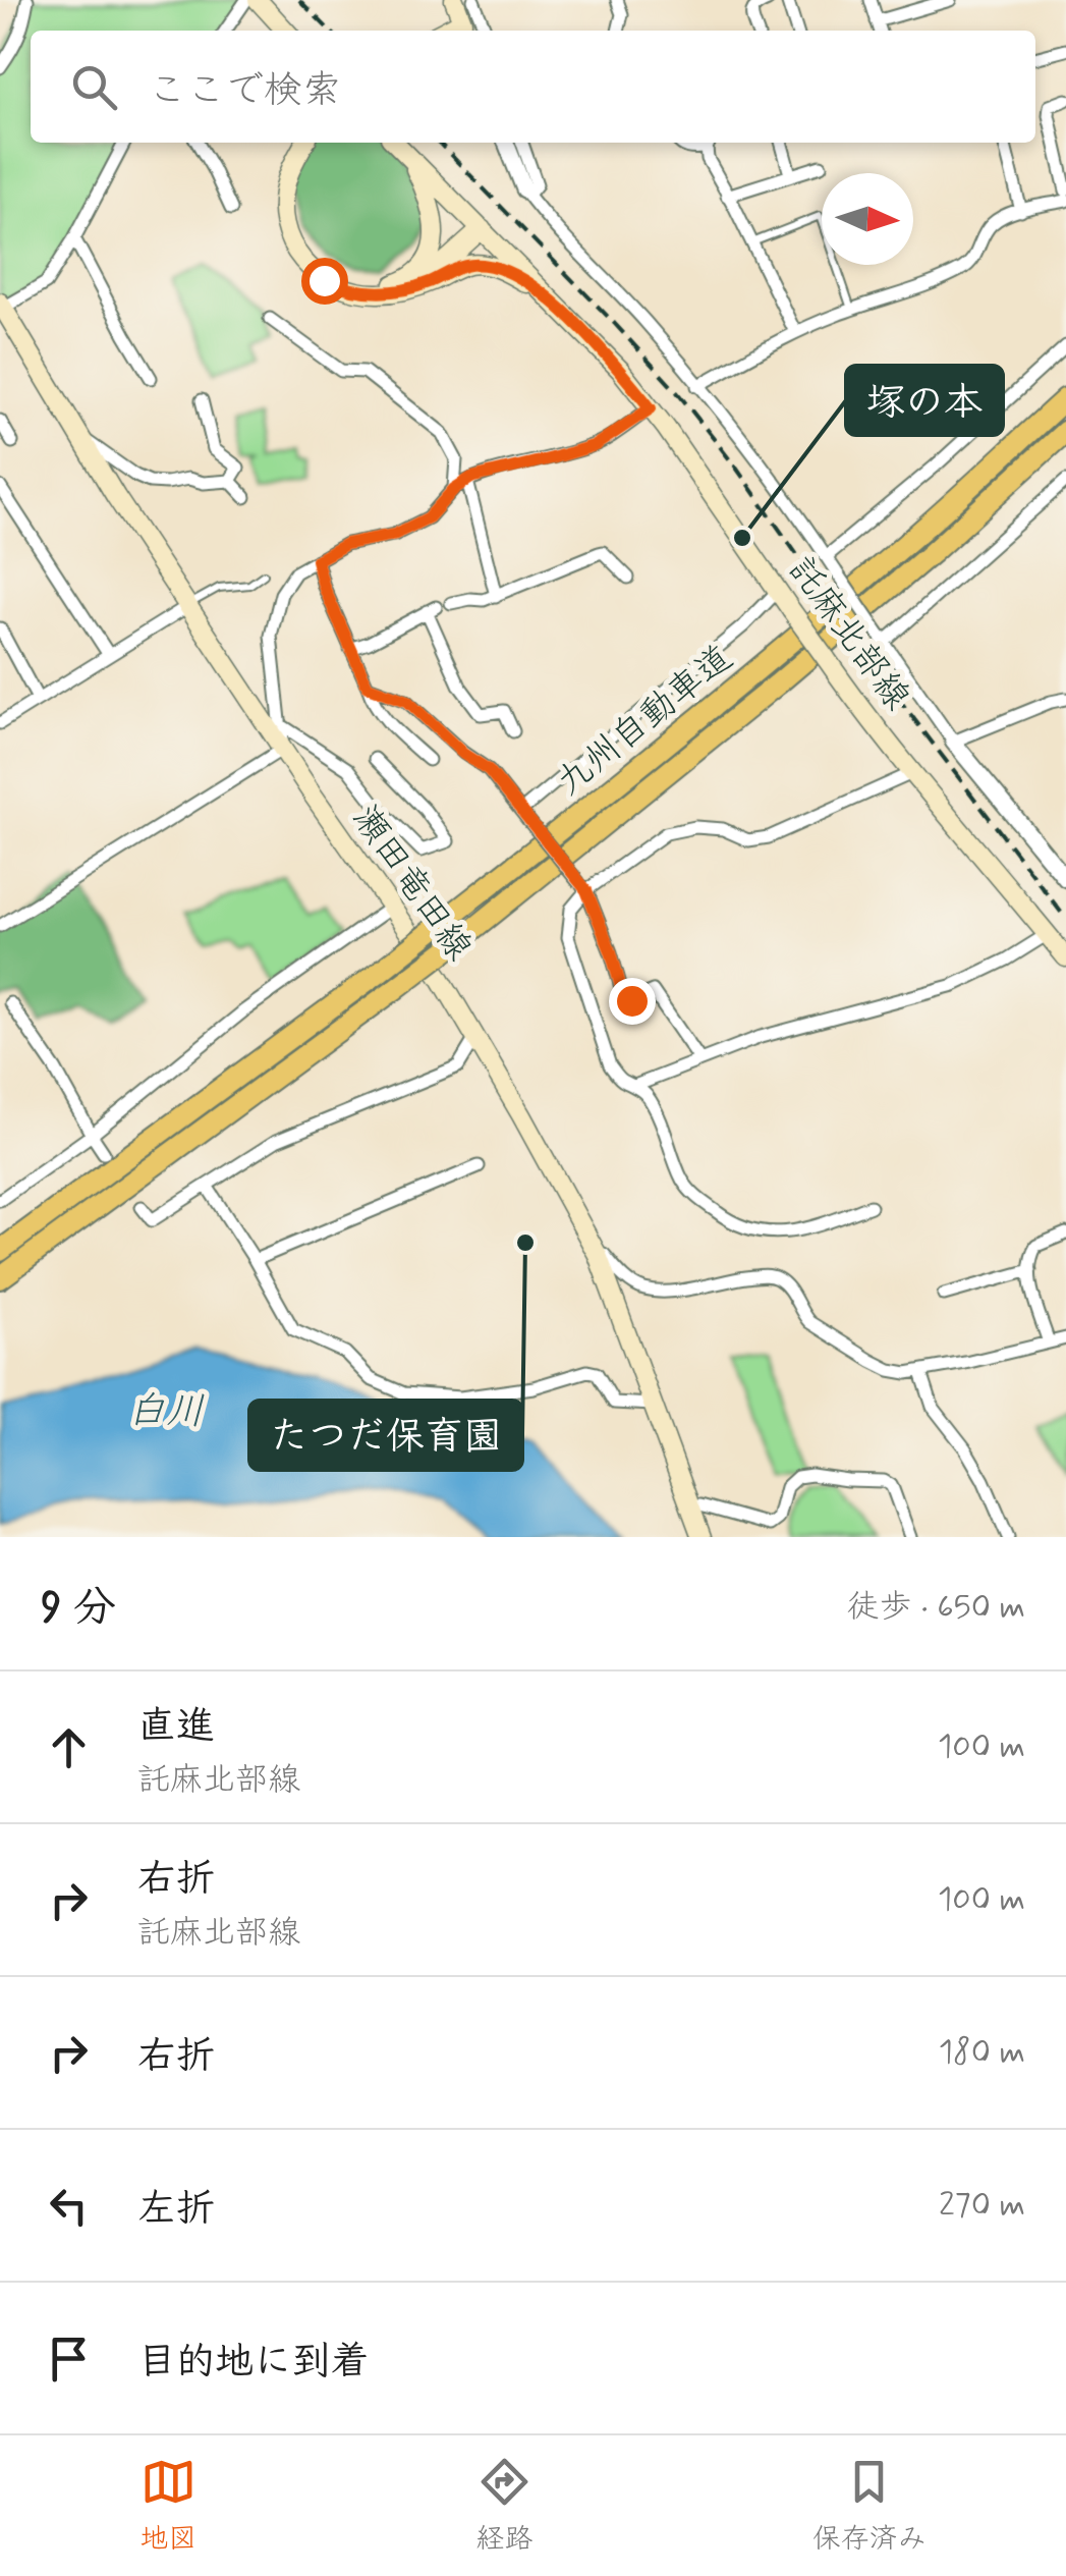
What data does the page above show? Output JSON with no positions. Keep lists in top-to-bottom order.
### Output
{
  "streets": {
    "highway": ["九州自動車道"],
    "main road": ["託麻北部線", "瀬田竜田線"]
  },
  "water": ["白川"],
  "places": ["塚の本", "たつだ保育園"],
  "north": "right",
  "page": {
    "search": "ここで検索",
    "heading": ["9 分", "徒歩 · 650 m"],
    "list": [
      ["直進", "託麻北部線", "100 m"],
      ["右折", "託麻北部線", "100 m"],
      ["右折", "180 m"],
      ["左折", "270 m"],
      "目的地に到着"
    ],
    "nav": ["地図", "経路", "保存済み"]
  }
}
